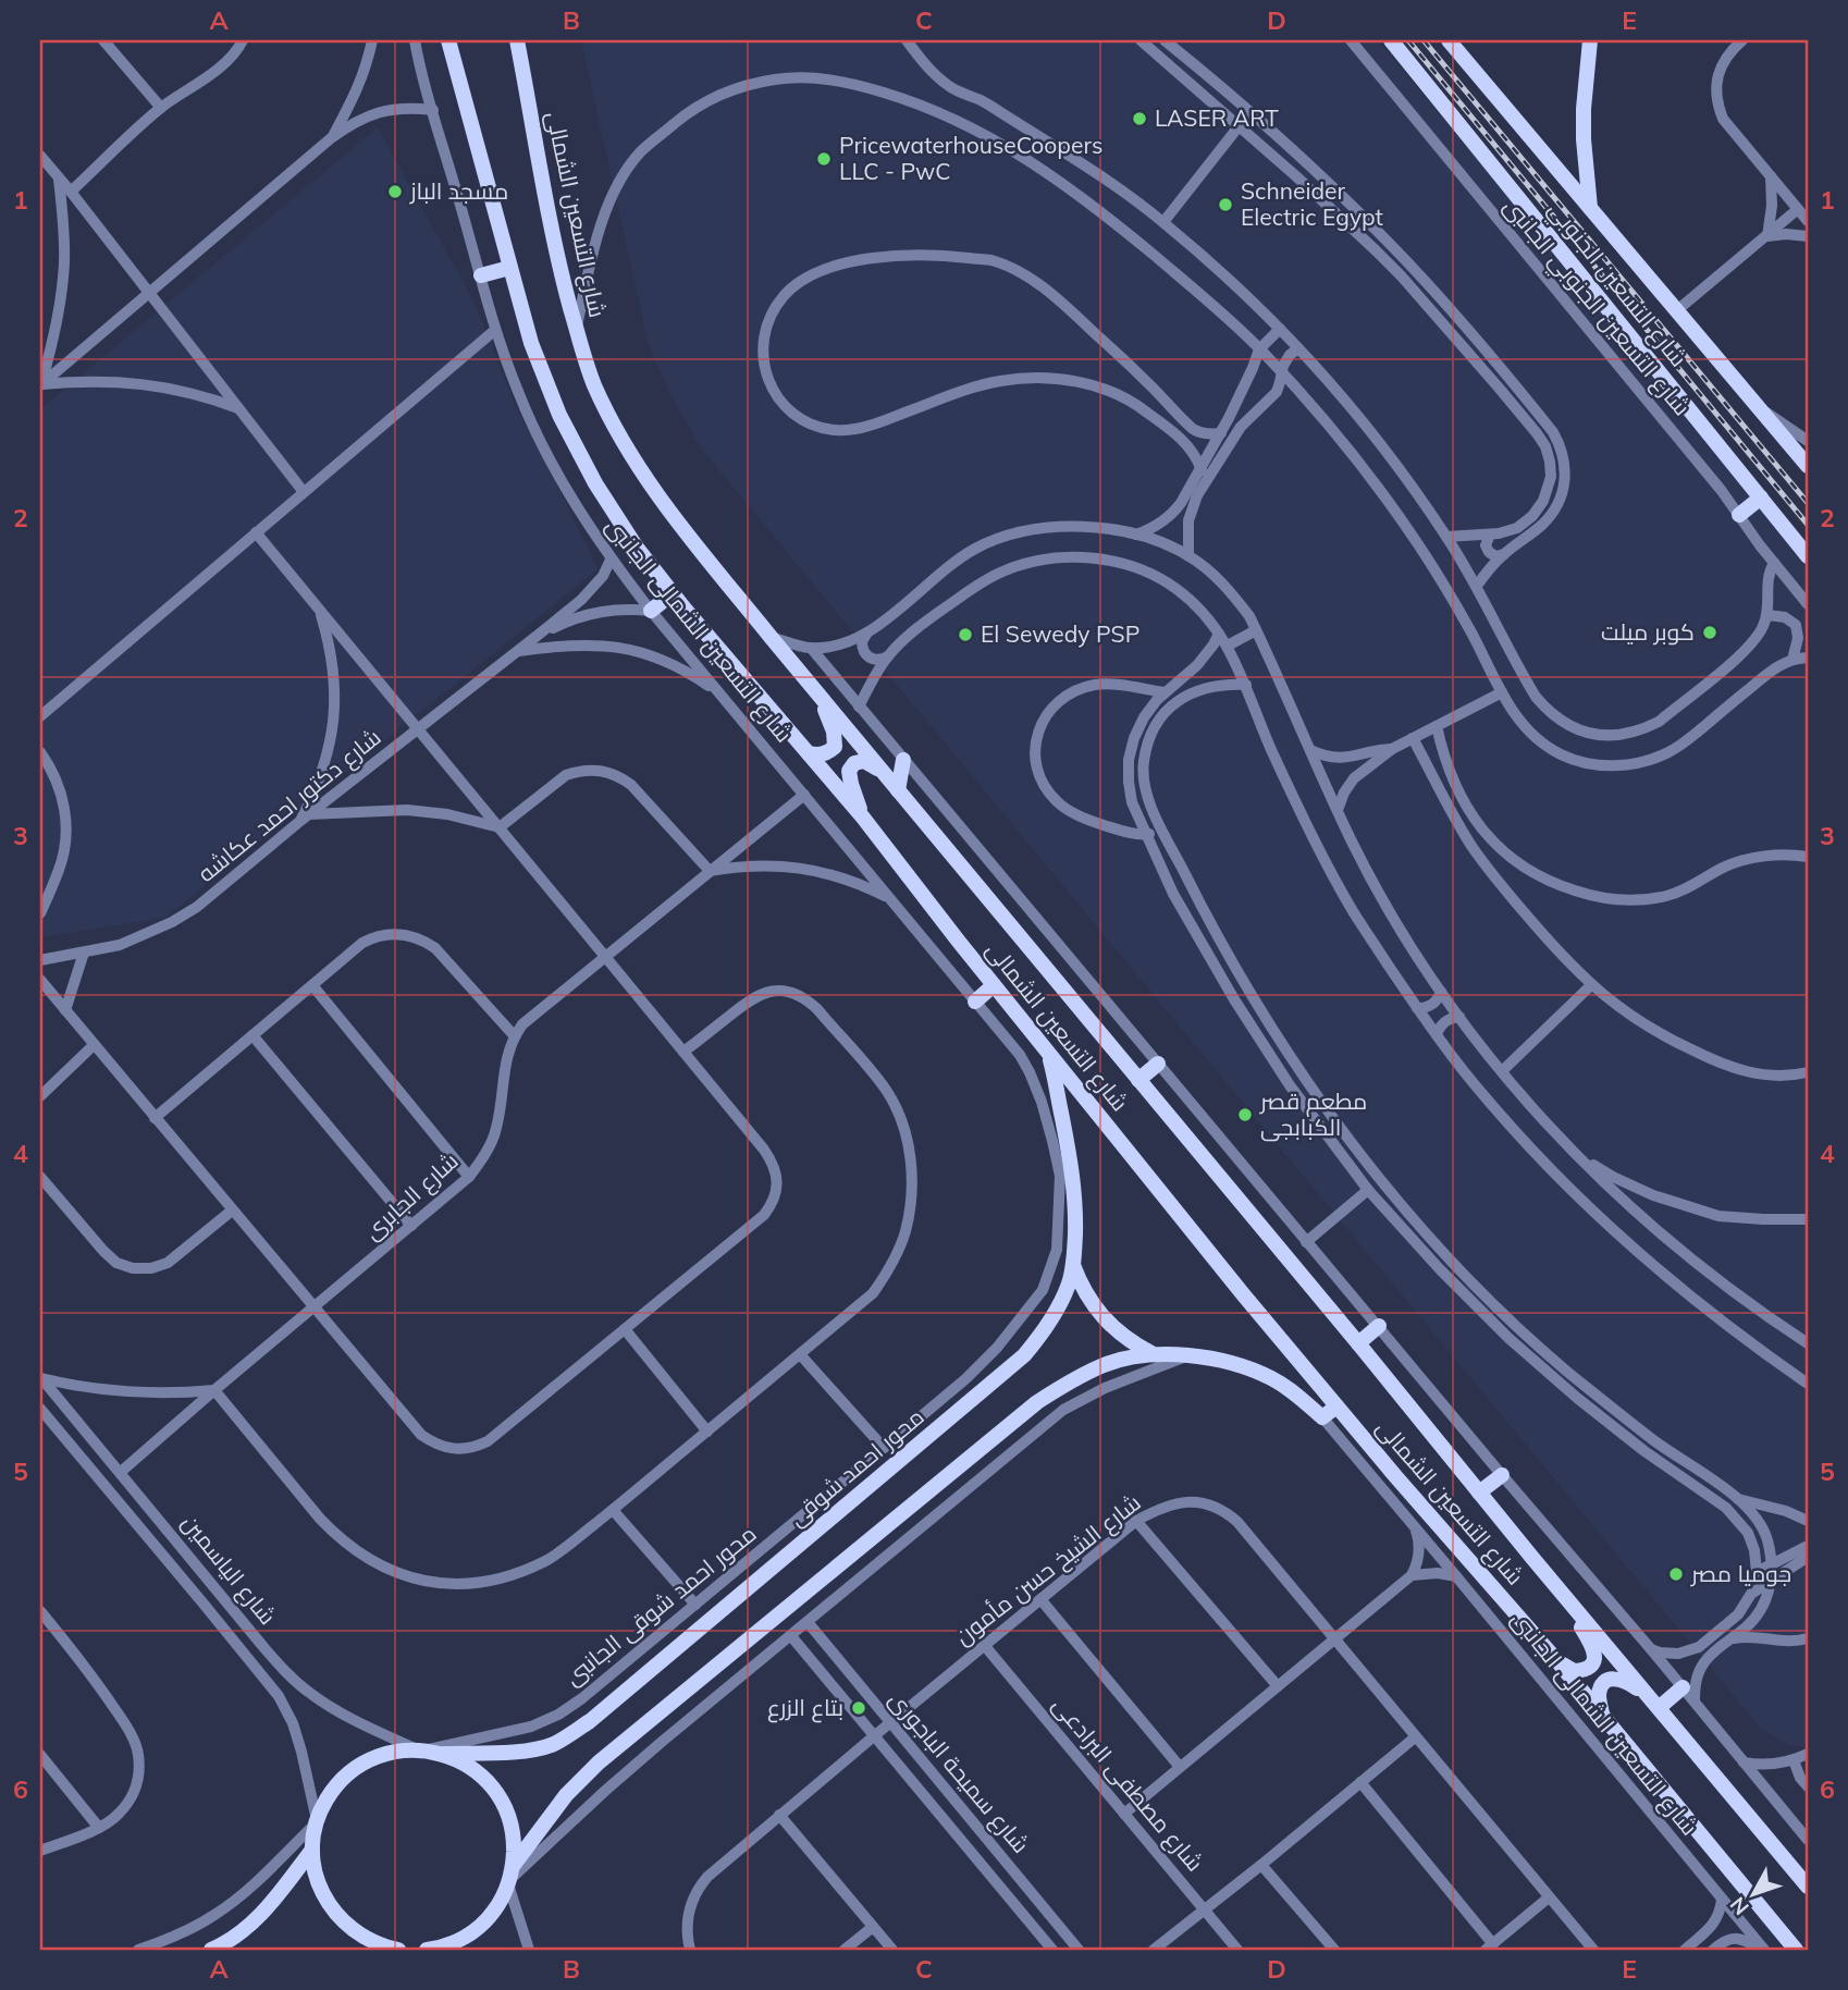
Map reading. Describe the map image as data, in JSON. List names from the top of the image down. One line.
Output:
{"streets":{"main road":["شارع التسعين الشمالى","شارع التسعين الجنوبي","محور احمد شوقى"],"street":["شارع التسعين الجنوبي الجانبى","شارع التسعين الشمالى الجانبى","شارع دكتور احمد عكاشه","شارع الجابرى","شارع الياسمين","شارع الشيخ حسن مأمون","محور احمد شوقى الجانبى","شارع سميحة الباجورى","شارع مصطفى البرادعى"]},"crossings":[["شارع التسعين الشمالى","محور احمد شوقى"],["شارع التسعين الشمالى الجانبى","شارع دكتور احمد عكاشه"],["شارع التسعين الشمالى الجانبى","محور احمد شوقى الجانبى"],["شارع الجابرى","شارع الياسمين"],["شارع الياسمين","محور احمد شوقى الجانبى"],["شارع الشيخ حسن مأمون","شارع سميحة الباجورى"],["شارع الشيخ حسن مأمون","شارع مصطفى البرادعى"]],"places":["LASER ART","PricewaterhouseCoopers LLC - PwC","مسجد الباز","Schneider Electric Egypt","كوبر ميلت","El Sewedy PSP","مطعم قصر الكبابجى","جوميا مصر","بتاع الزرع"],"north":"bottom left","grid":{"columns":["A","B","C","D","E"],"rows":["1","2","3","4","5","6"]}}
